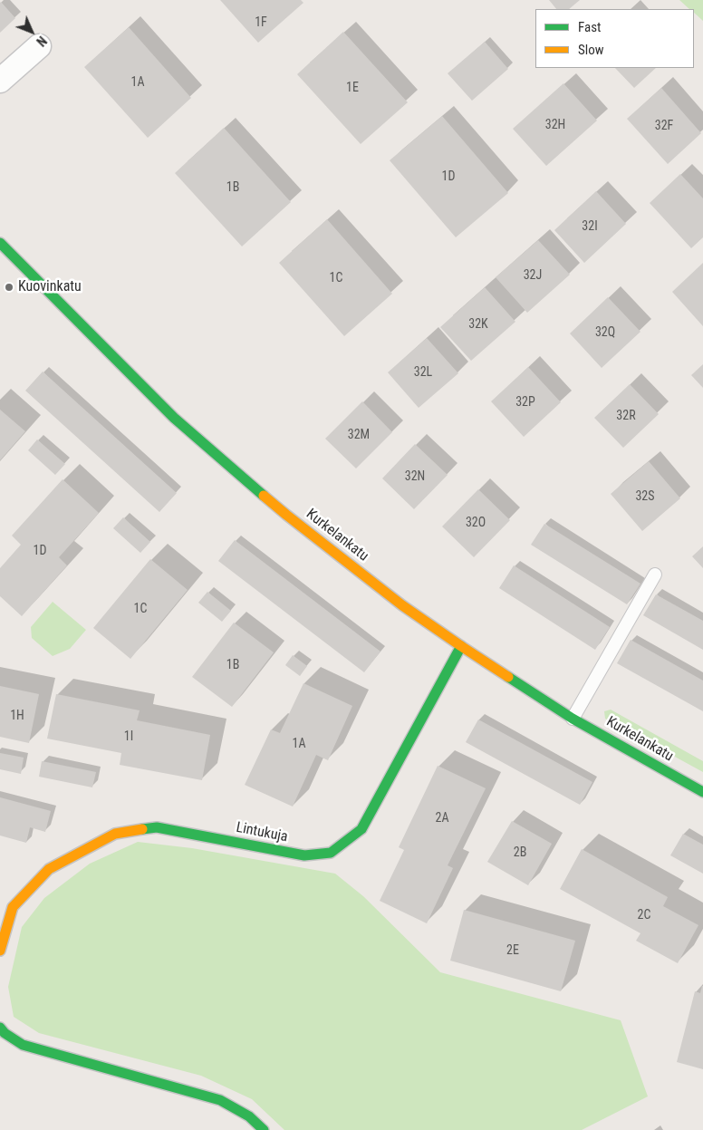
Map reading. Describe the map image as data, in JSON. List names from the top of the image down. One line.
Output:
{"streets":{"street":["Kurkelankatu","Lintukuja"]},"crossings":[["Kurkelankatu","Lintukuja"]],"places":["Kuovinkatu"],"house_numbers":["1F","1A","1E","32H","32F","1D","1B","32I","32J","1C","32K","32Q","32L","32P","32R","32M","32N","32S","32O","1D","1C","1B","1H","1I","1A","2A","2B","2C","2E"],"legend":["Fast","Slow"],"north":"bottom right"}
